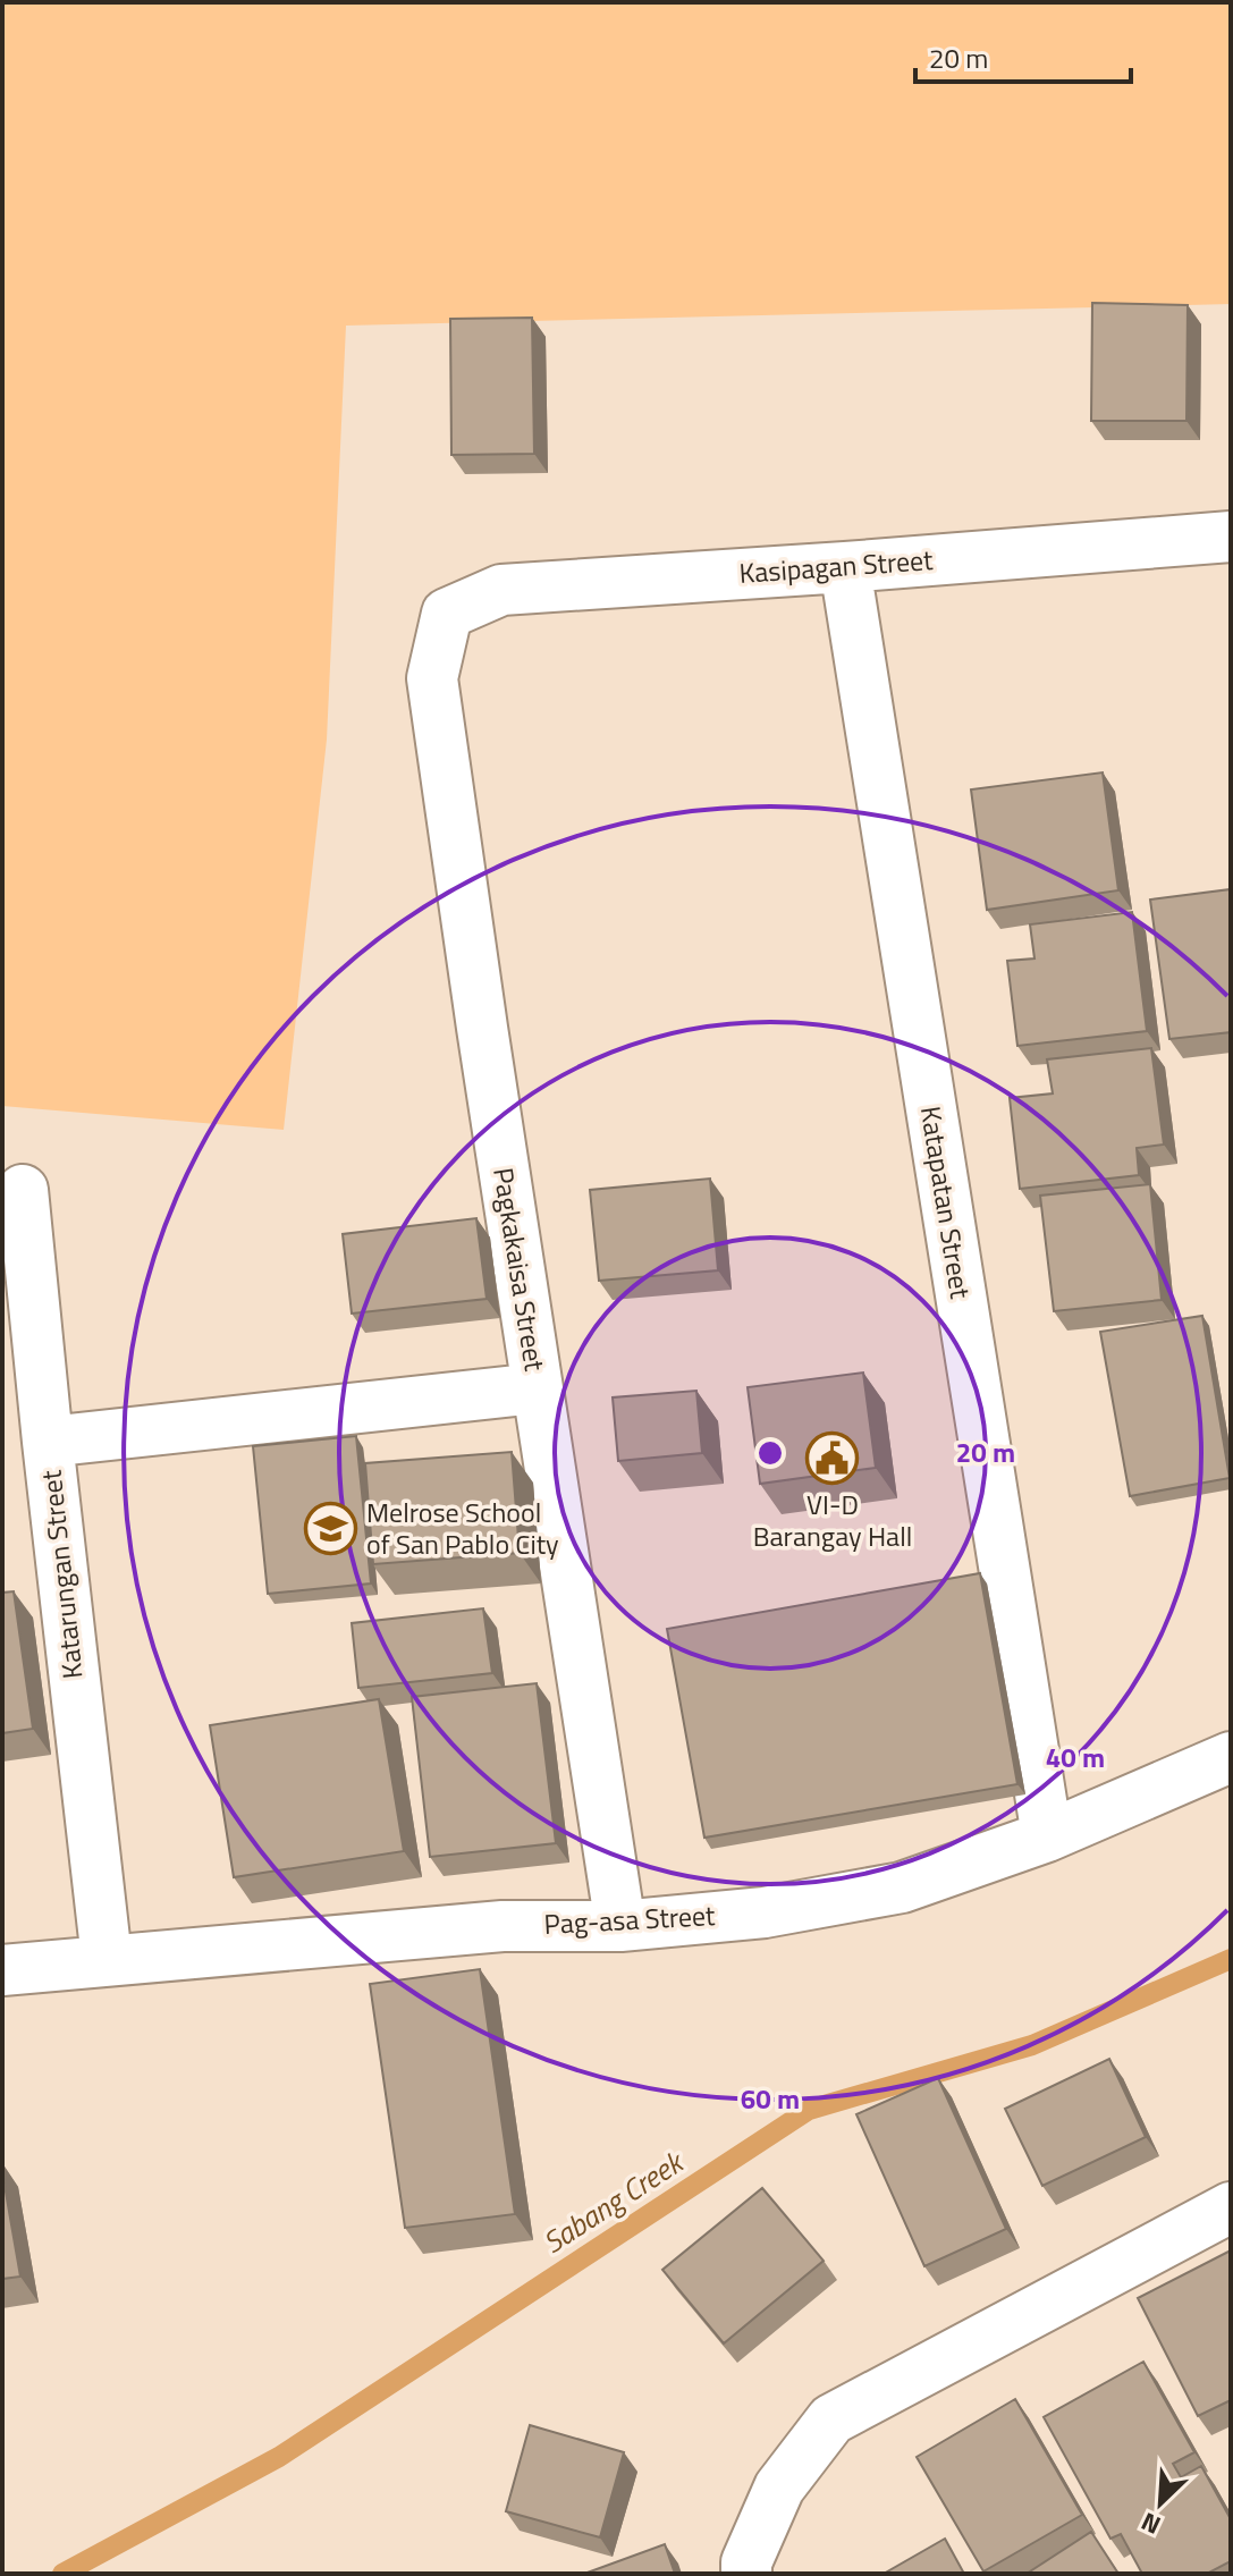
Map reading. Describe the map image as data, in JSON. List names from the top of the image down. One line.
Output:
{"streets":{"street":["Kasipagan Street","Katapatan Street","Pagkakaisa Street","Katarungan Street","Pag-asa Street"]},"crossings":[["Kasipagan Street","Katapatan Street"],["Kasipagan Street","Pagkakaisa Street"],["Katapatan Street","Pag-asa Street"],["Pagkakaisa Street","Pag-asa Street"],["Katarungan Street","Pag-asa Street"]],"water":["Sabang Creek"],"places":{"public building":["VI-D Barangay Hall"],"school or university":["Melrose School of San Pablo City"]},"scale_bar":"20 m","north":"bottom left","rings":["20 m","40 m","60 m"]}
